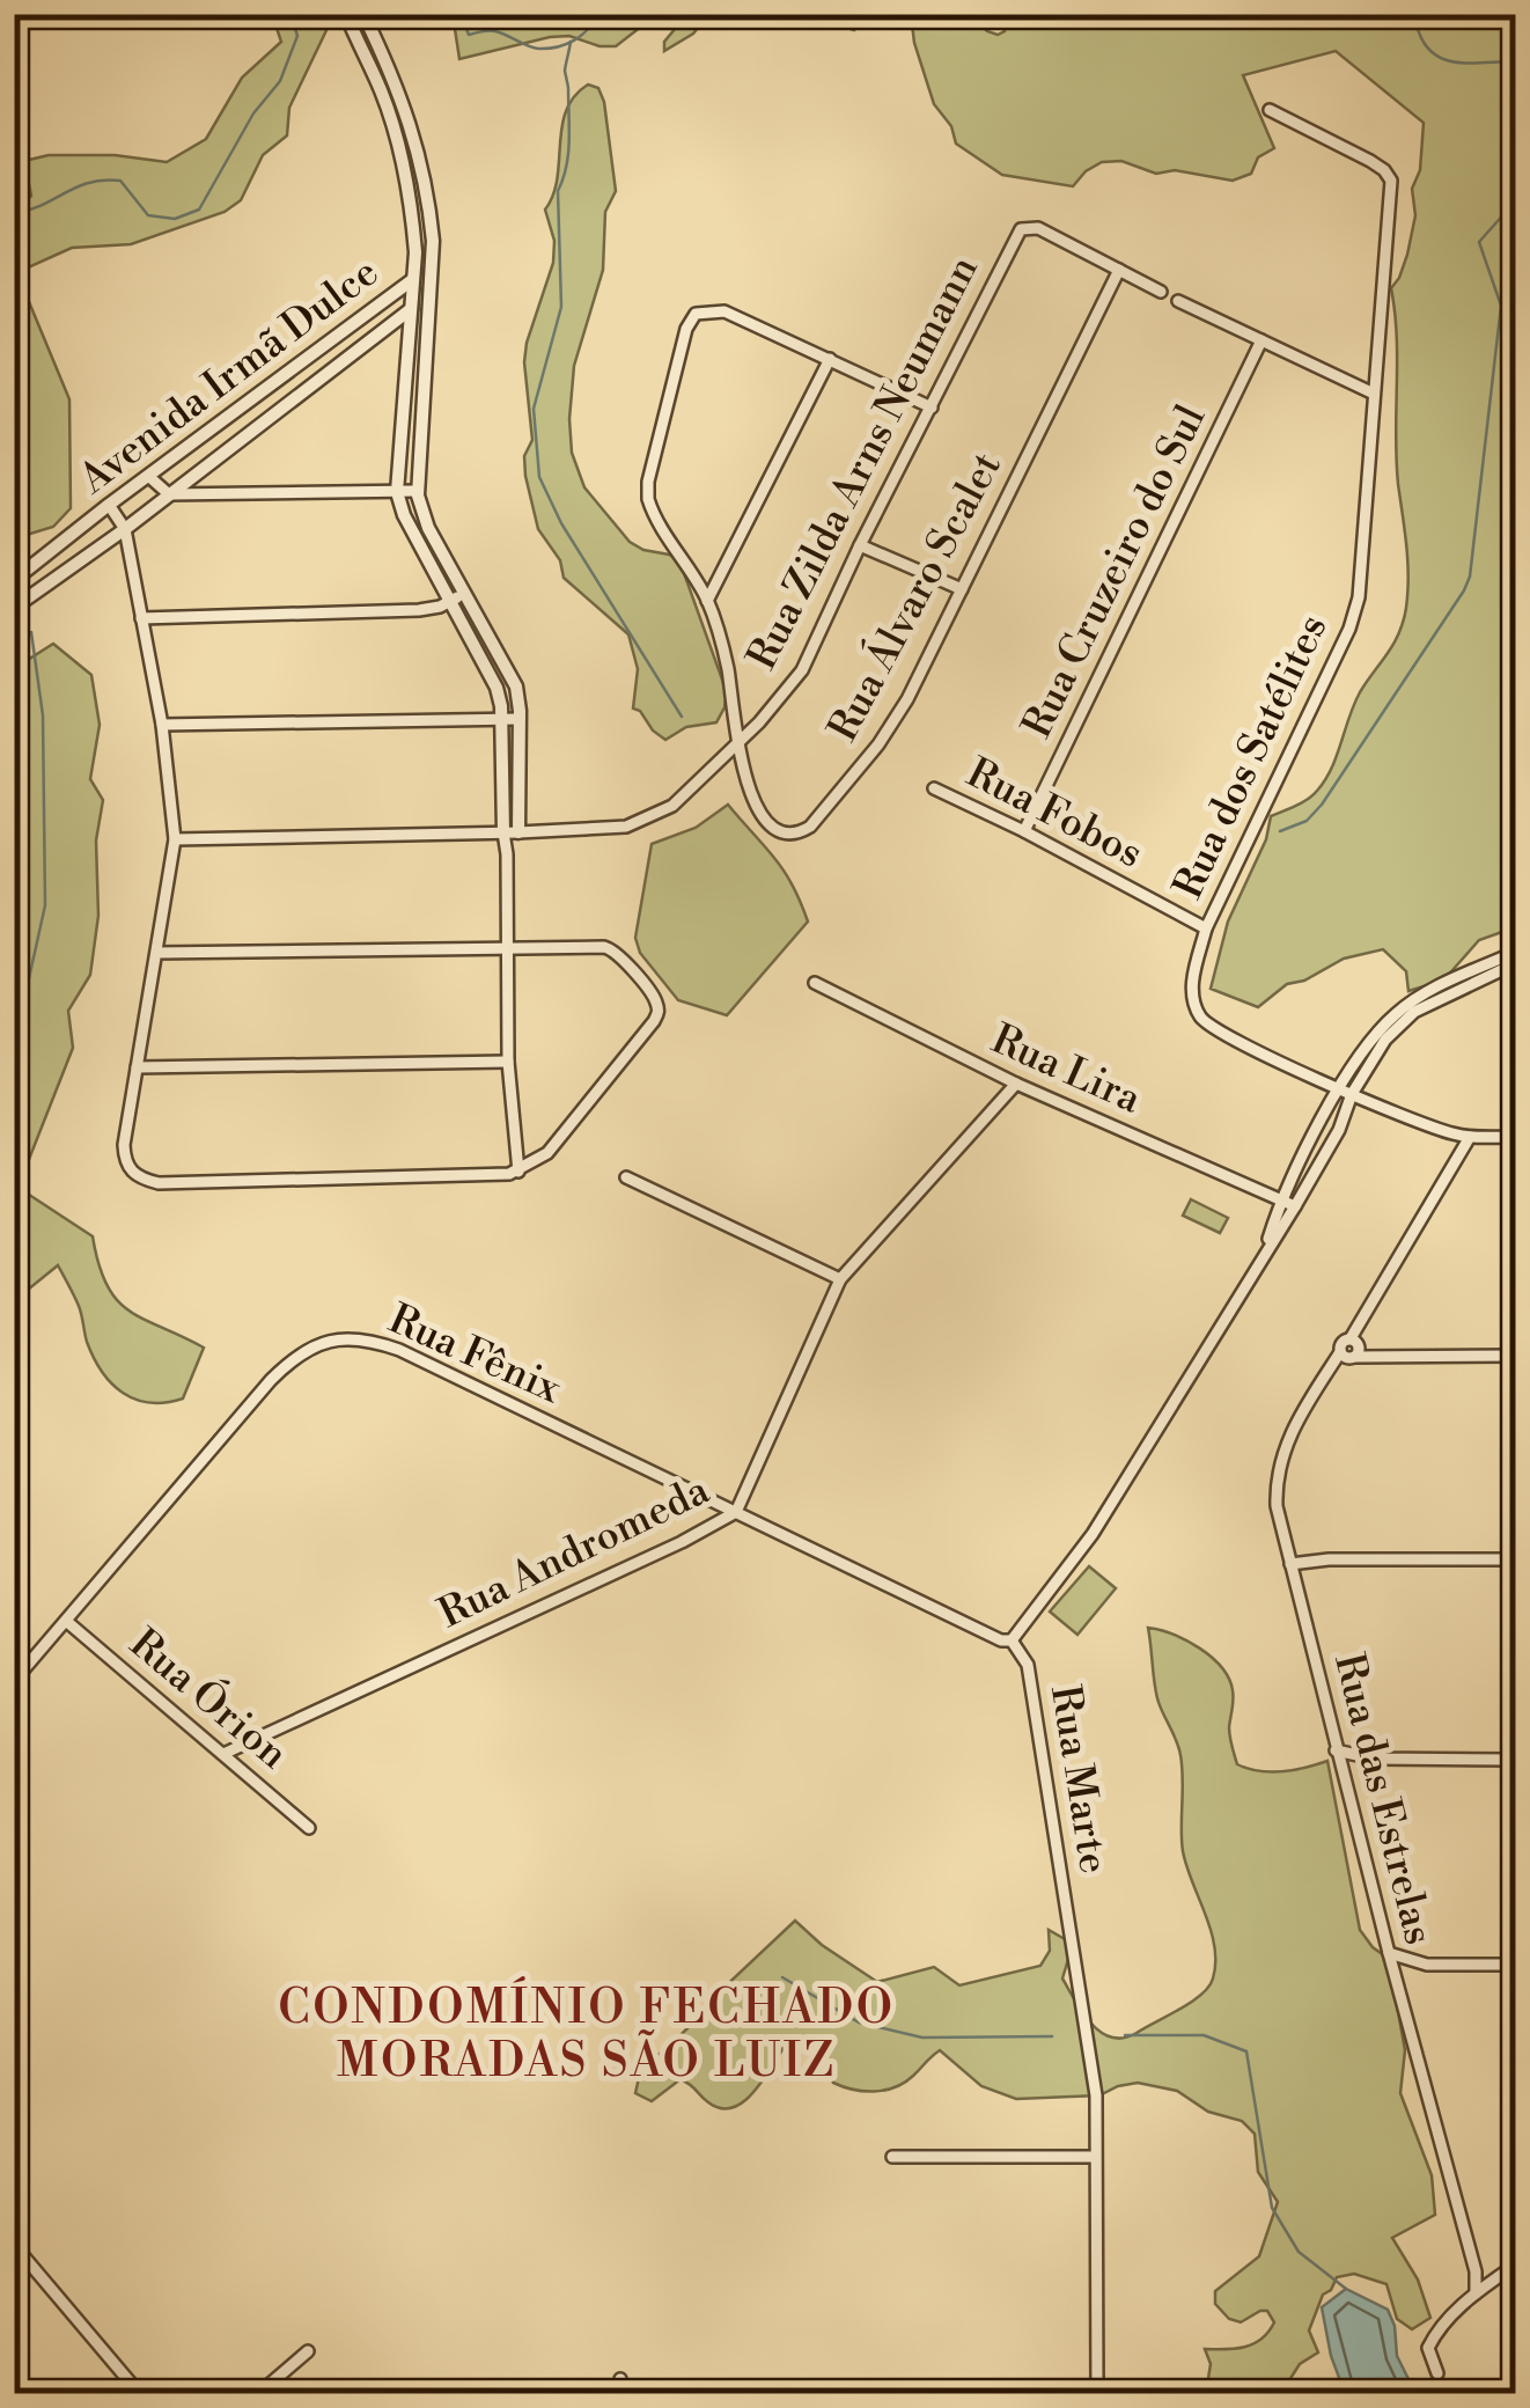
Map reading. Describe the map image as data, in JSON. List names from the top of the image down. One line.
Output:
{"streets":{"street":["Avenida Irmã Dulce","Rua Zilda Arns Neumann","Rua Cruzeiro do Sul","Rua Álvaro Scalet","Rua dos Satélites","Rua Fobos","Rua Lira","Rua Fênix","Rua Andromeda","Rua Órion","Rua Marte","Rua das Estrelas"]},"crossings":[["Rua Zilda Arns Neumann","Rua Álvaro Scalet"],["Rua Cruzeiro do Sul","Rua Fobos"],["Rua dos Satélites","Rua Fobos"],["Rua dos Satélites","Rua Marte"],["Rua Lira","Rua Andromeda"],["Rua Lira","Rua Marte"],["Rua Fênix","Rua Andromeda"],["Rua Fênix","Rua Órion"],["Rua Fênix","Rua Marte"],["Rua Andromeda","Rua Órion"]],"districts":["CONDOMÍNIO FECHADO MORADAS SÃO LUIZ"]}
